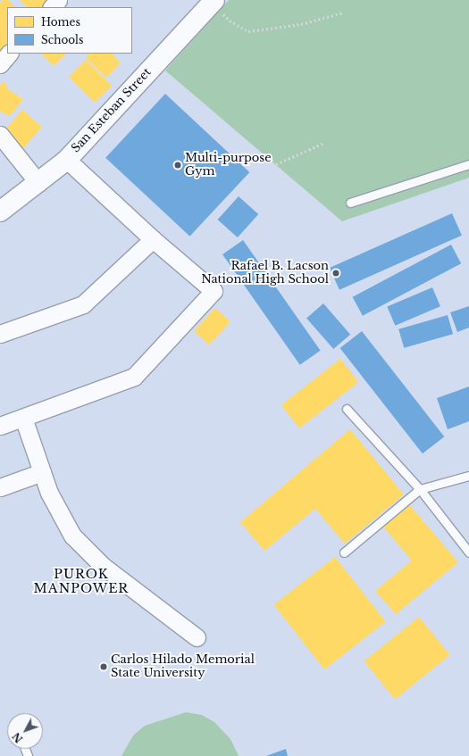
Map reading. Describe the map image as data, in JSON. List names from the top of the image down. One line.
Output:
{"streets":{"street":["San Esteban Street"]},"districts":["PUROK MANPOWER"],"places":["Multi-purpose Gym","Rafael B. Lacson National High School","Carlos Hilado Memorial State University"],"legend":["Homes","Schools"],"north":"bottom left"}
